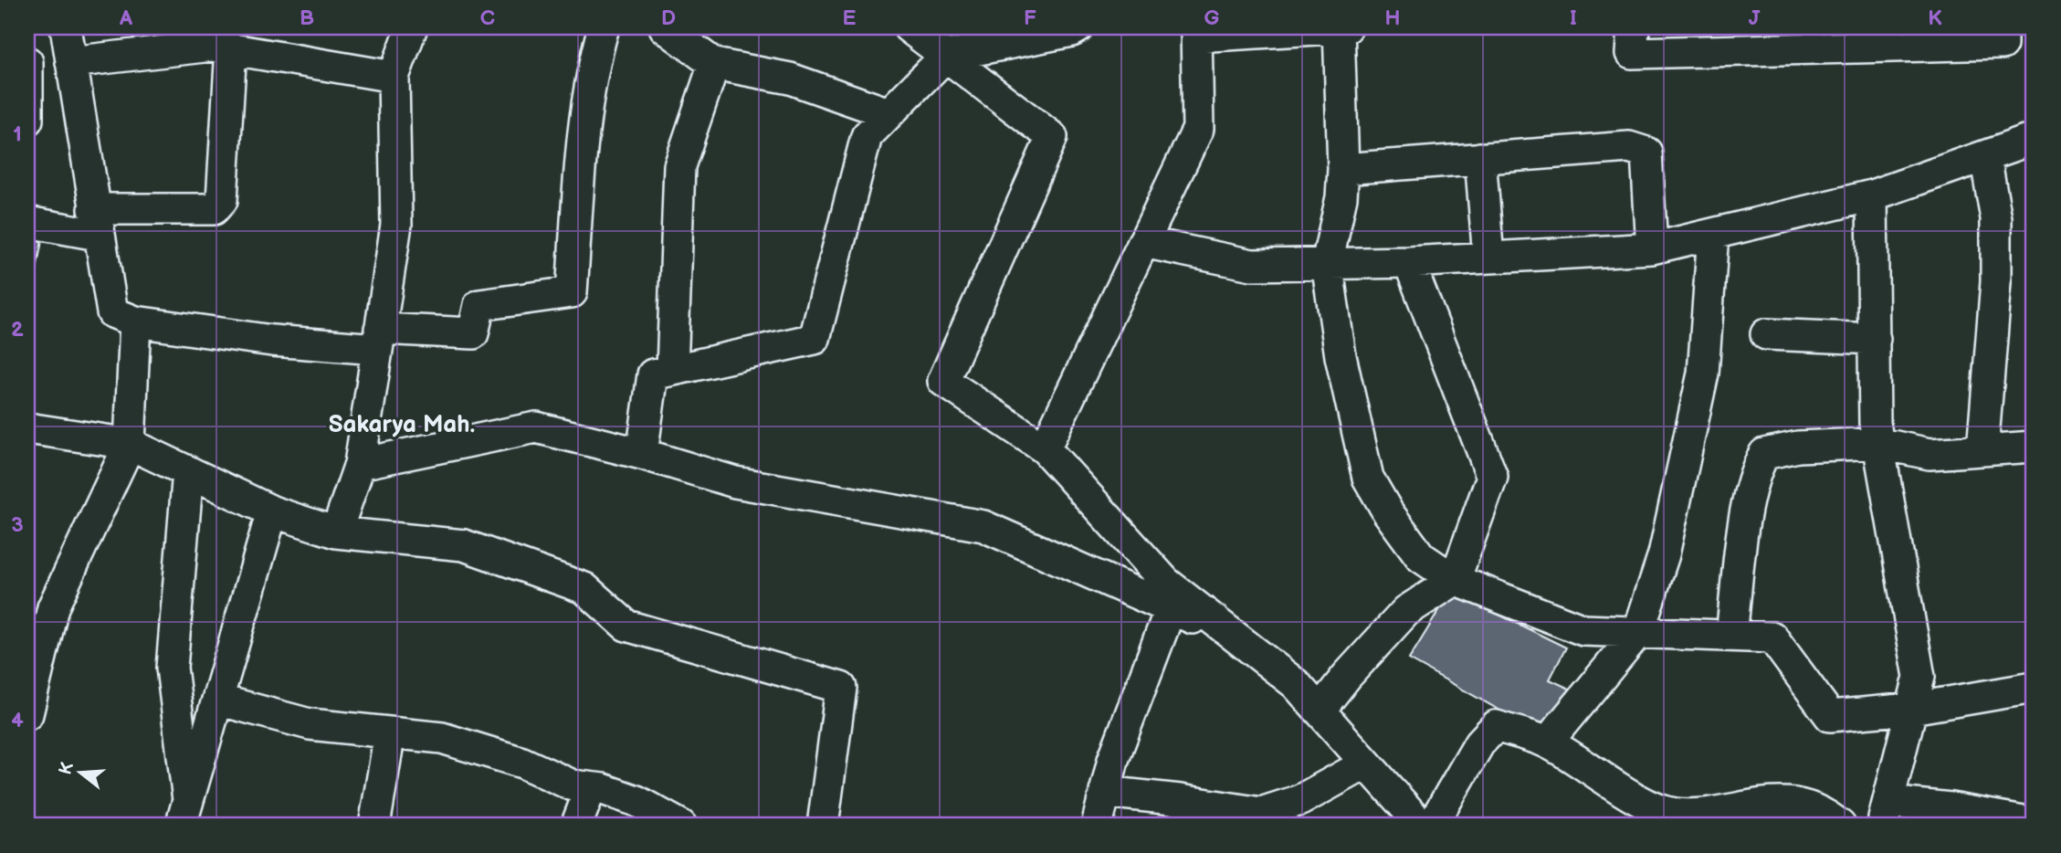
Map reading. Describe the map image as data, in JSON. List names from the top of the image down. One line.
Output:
{"districts":["Sakarya Mah."],"north":"left","grid":{"columns":["A","B","C","D","E","F","G","H","I","J","K"],"rows":["1","2","3","4"]}}
